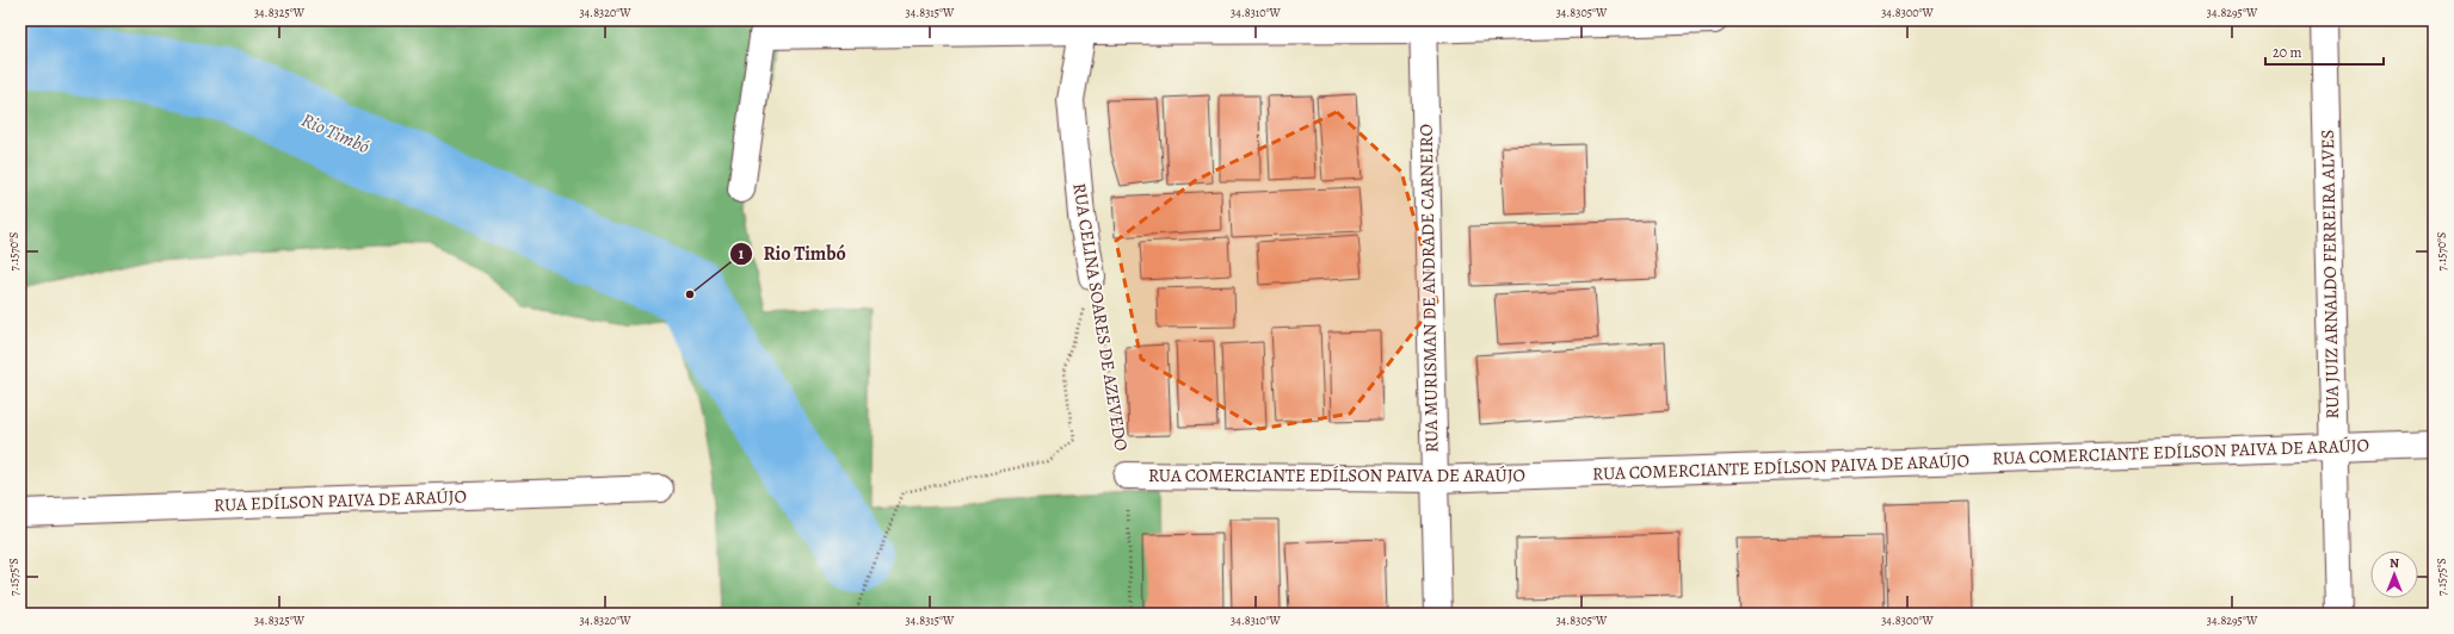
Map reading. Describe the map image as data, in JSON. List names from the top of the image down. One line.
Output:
{"streets":{"street":["RUA JUIZ ARNALDO FERREIRA ALVES","RUA MURISMAN DE ANDRADE CARNEIRO","RUA CELINA SOARES DE AZEVEDO","RUA COMERCIANTE EDÍLSON PAIVA DE ARAÚJO","RUA EDÍLSON PAIVA DE ARAÚJO"]},"crossings":[["RUA JUIZ ARNALDO FERREIRA ALVES","RUA COMERCIANTE EDÍLSON PAIVA DE ARAÚJO"],["RUA MURISMAN DE ANDRADE CARNEIRO","RUA COMERCIANTE EDÍLSON PAIVA DE ARAÚJO"],["RUA CELINA SOARES DE AZEVEDO","RUA COMERCIANTE EDÍLSON PAIVA DE ARAÚJO"]],"water":["Rio Timbó"],"places":["Rio Timbó"],"scale_bar":"20 m","north":"top","coordinates":["34.8325°W","34.8320°W","34.8315°W","34.8310°W","34.8305°W","34.8300°W","34.8295°W","7.1570°S","7.1575°S"]}
